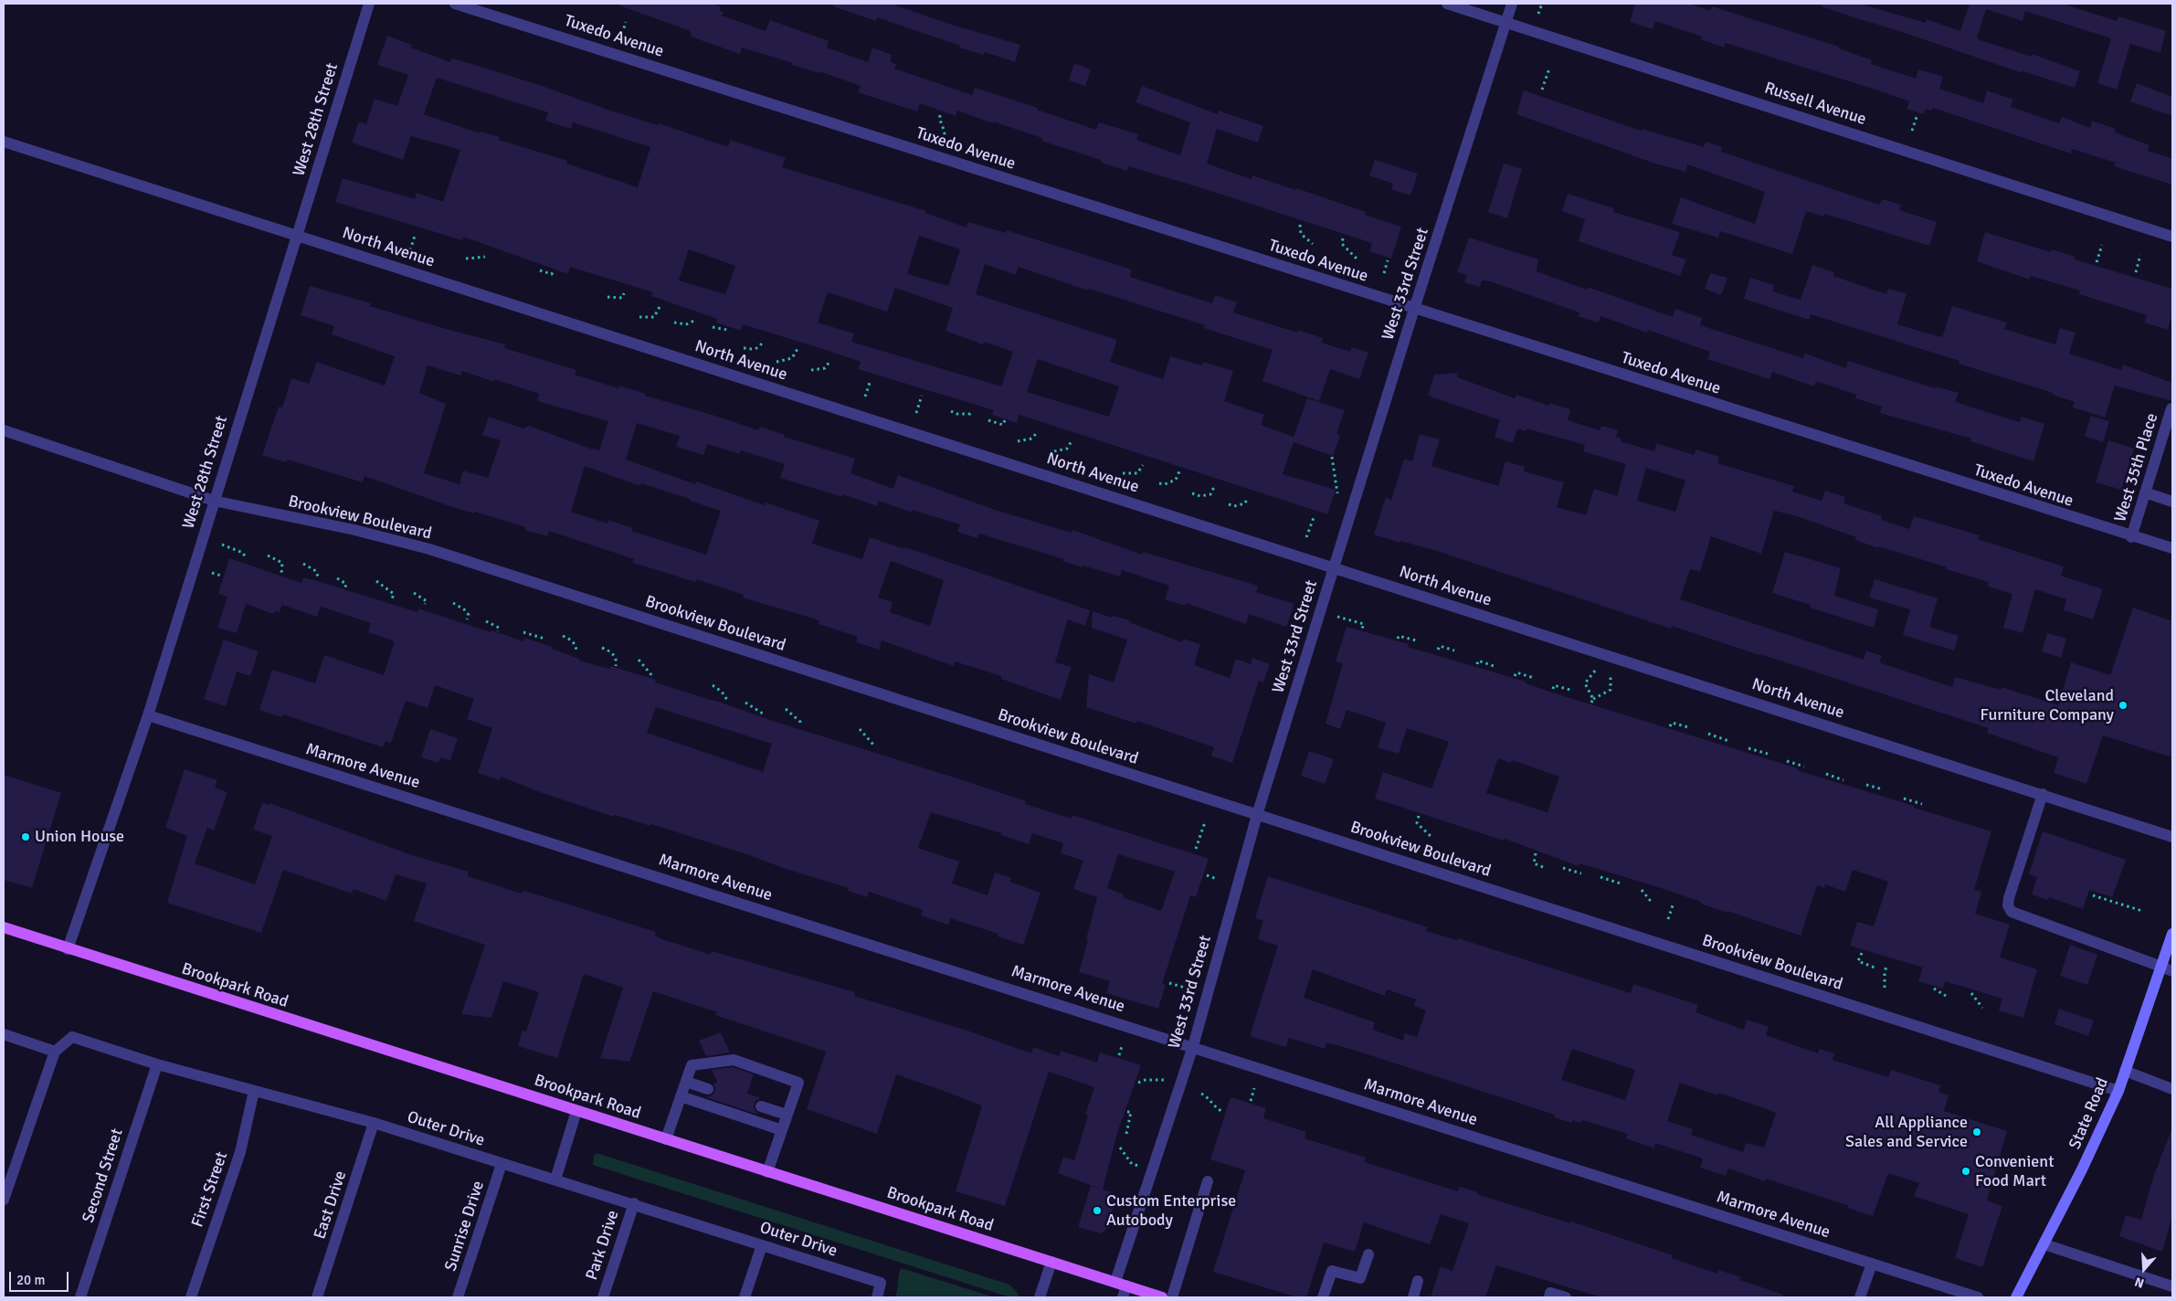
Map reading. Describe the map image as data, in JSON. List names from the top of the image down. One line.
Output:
{"streets":{"main road":["Brookpark Road","State Road"],"street":["Tuxedo Avenue","Russell Avenue","West 28th Street","North Avenue","West 33rd Street","West 35th Place","Brookview Boulevard","Marmore Avenue","Outer Drive","Second Street","First Street","East Drive","Sunrise Drive","Park Drive"]},"crossings":[["Tuxedo Avenue","West 33rd Street"],["Tuxedo Avenue","West 35th Place"],["Russell Avenue","West 33rd Street"],["West 28th Street","North Avenue"],["West 28th Street","Brookview Boulevard"],["West 28th Street","Marmore Avenue"],["West 28th Street","Brookpark Road"],["North Avenue","West 33rd Street"],["West 33rd Street","Brookview Boulevard"],["West 33rd Street","Marmore Avenue"],["West 33rd Street","Brookpark Road"],["Brookview Boulevard","State Road"],["Outer Drive","Second Street"],["Outer Drive","First Street"],["Outer Drive","East Drive"],["Outer Drive","Sunrise Drive"],["Outer Drive","Park Drive"]],"places":["Cleveland Furniture Company","Union House","All Appliance Sales and Service","Convenient Food Mart","Custom Enterprise Autobody"],"scale_bar":"20 m","north":"bottom"}
